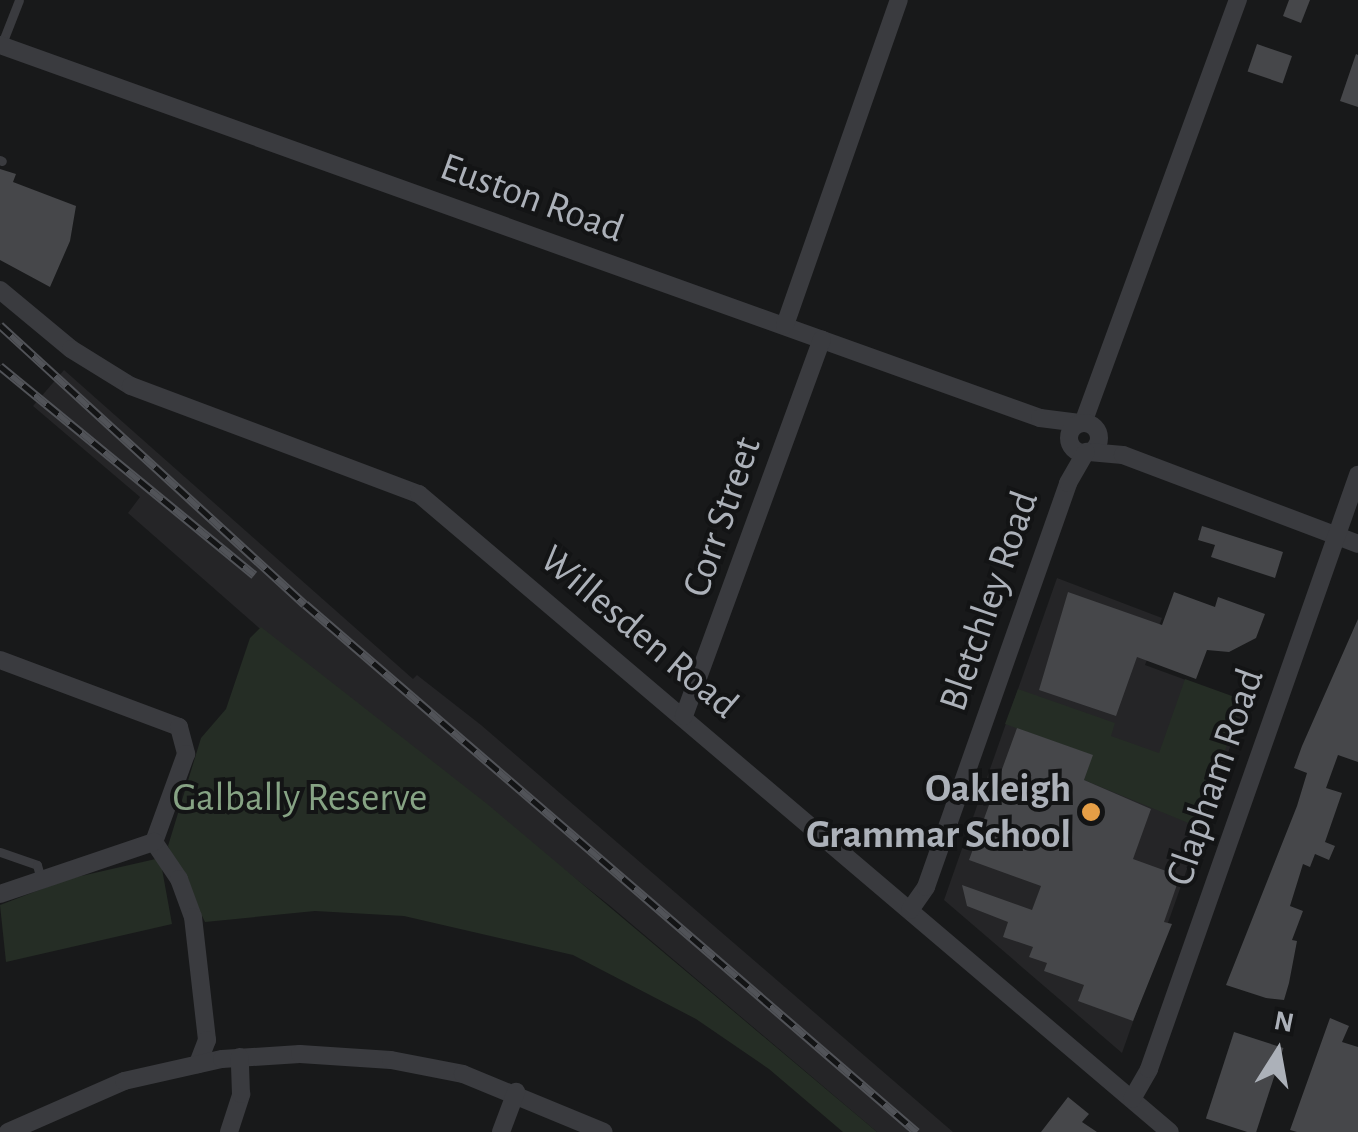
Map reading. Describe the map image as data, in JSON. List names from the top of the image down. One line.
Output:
{"streets":{"street":["Euston Road","Corr Street","Bletchley Road","Willesden Road","Clapham Road"]},"crossings":[["Euston Road","Corr Street"],["Euston Road","Bletchley Road"],["Corr Street","Willesden Road"],["Bletchley Road","Willesden Road"],["Willesden Road","Clapham Road"]],"parks":["Galbally Reserve"],"places":["Oakleigh Grammar School"],"north":"top"}
